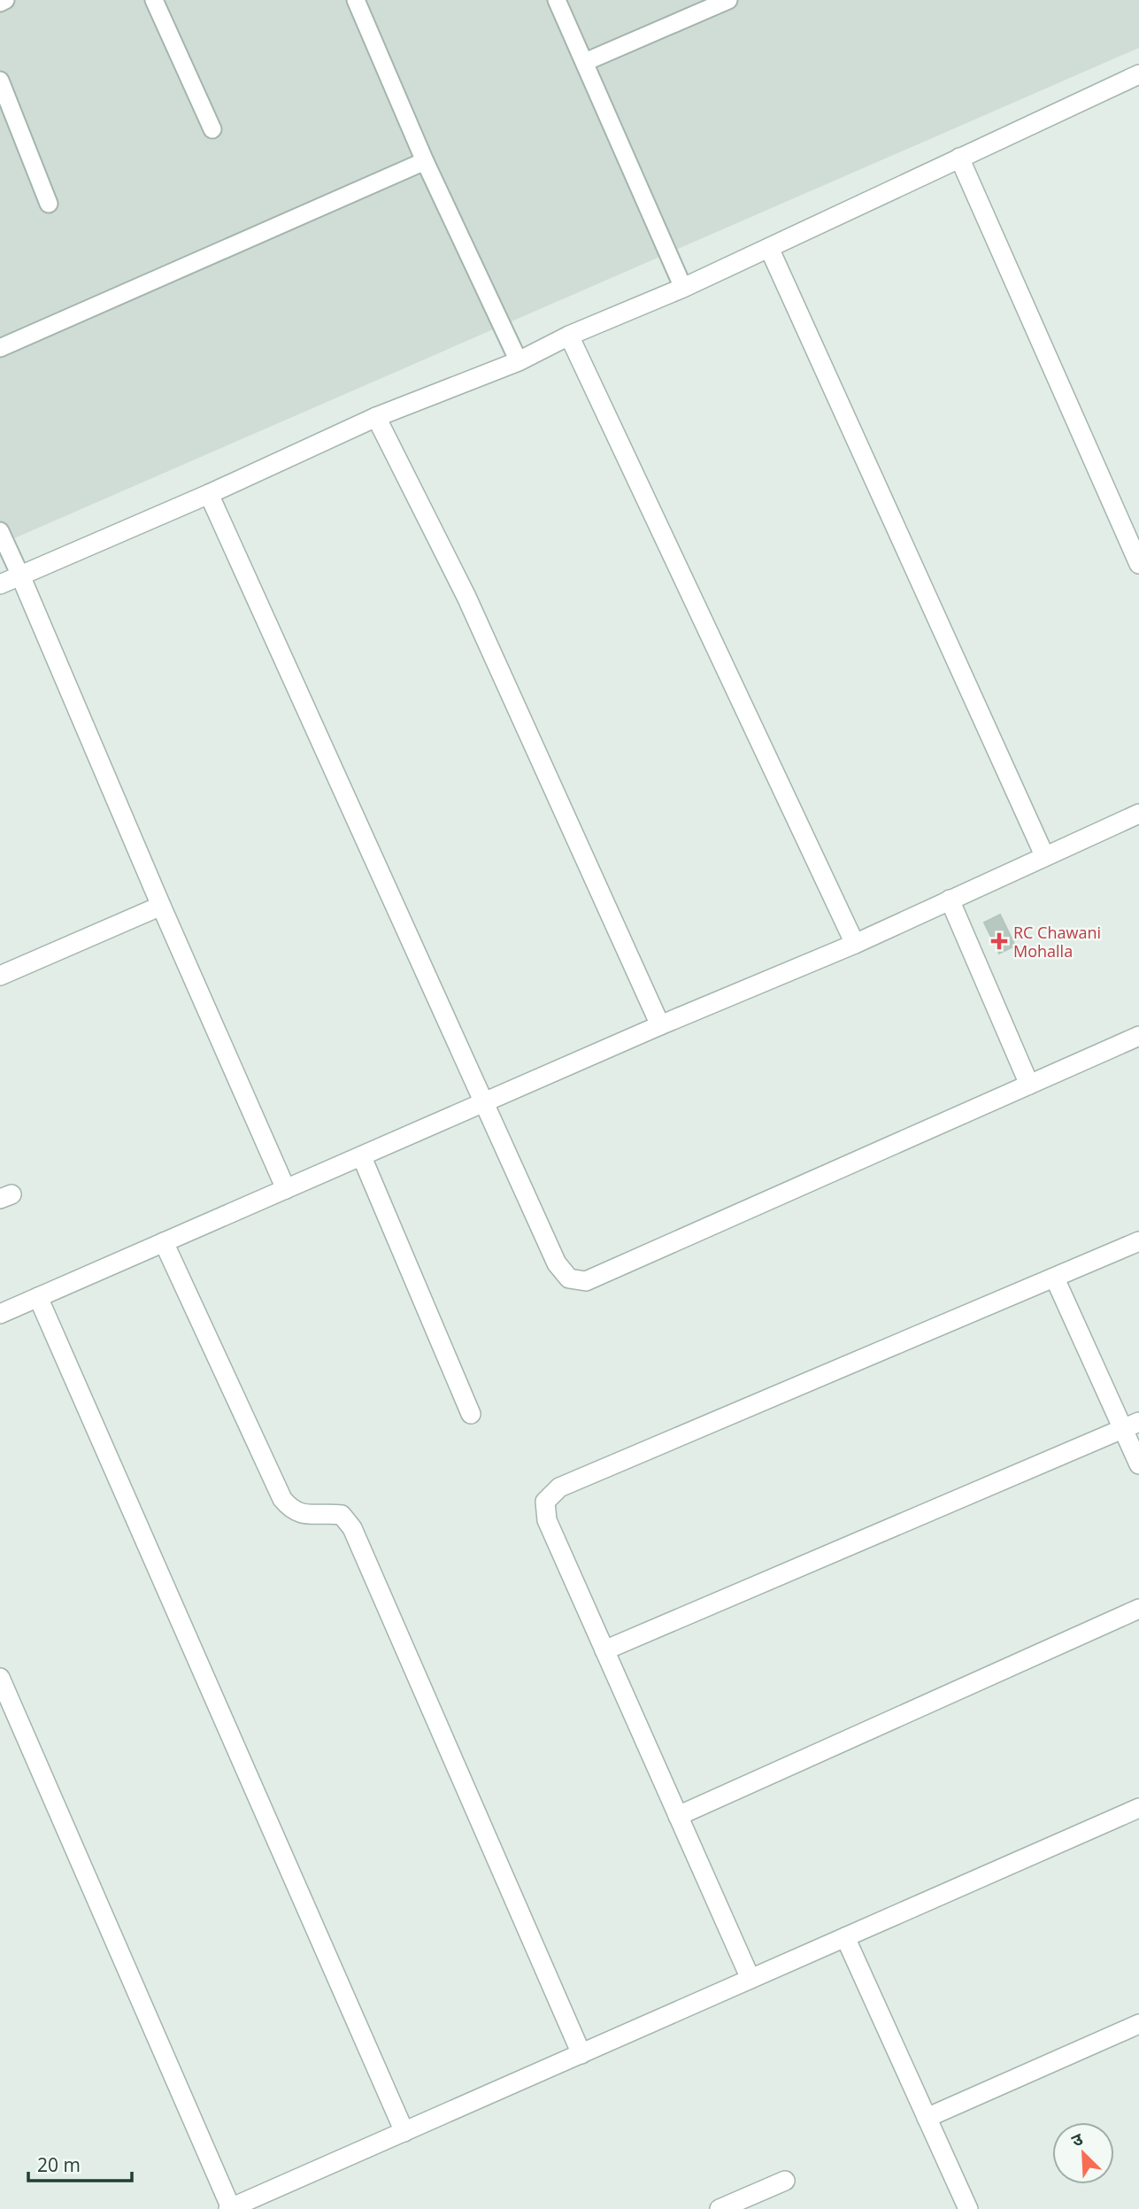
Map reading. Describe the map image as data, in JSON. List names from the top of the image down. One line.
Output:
{"places":{"health":["RC Chawani Mohalla"]},"scale_bar":"20 m","north":"top left"}
